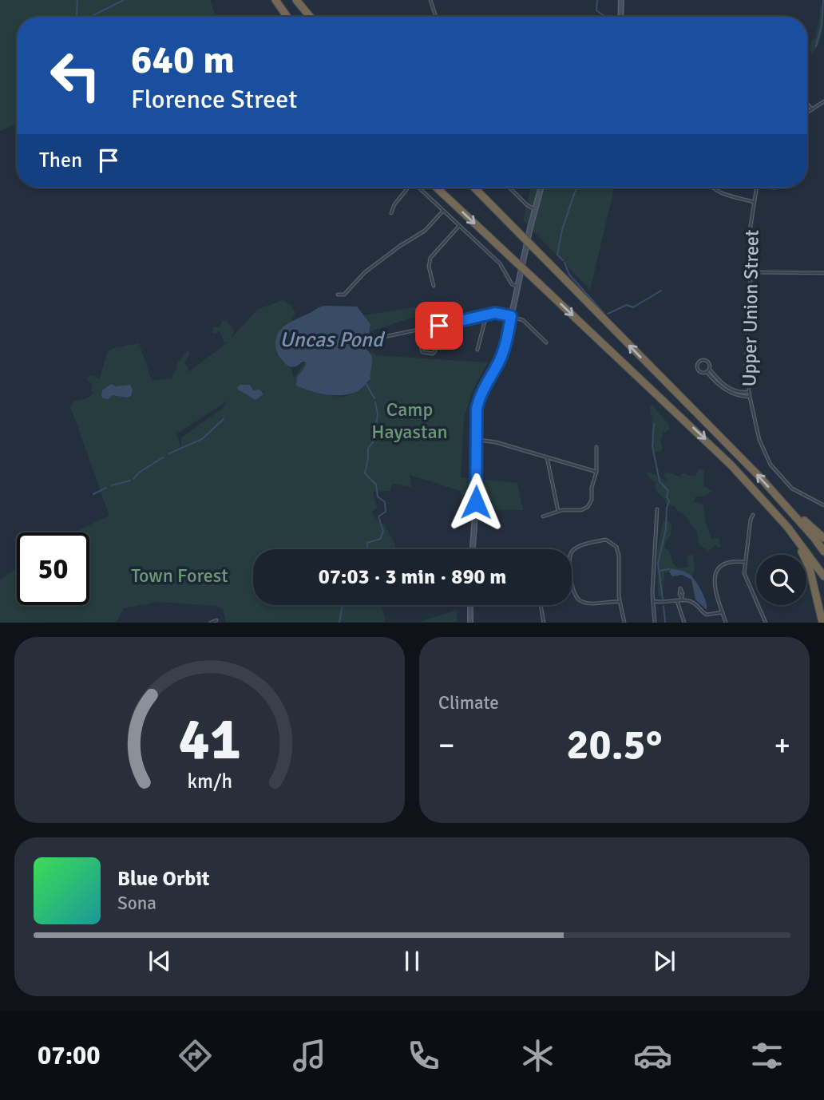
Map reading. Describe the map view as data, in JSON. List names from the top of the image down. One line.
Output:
{"streets":{"street":["Upper Union Street"]},"water":["Uncas Pond"],"parks":["Camp Hayastan","Town Forest"],"page":{"turn":["640 m","Florence Street"],"then":"Then","limit":"50","trip":"07:03 · 3 min · 890 m","tile":"Climate","heat":["−","20.5°","+"],"song":["Blue Orbit","Sona"],"tabs":"07:00","gauge":["41","km/h"]}}
